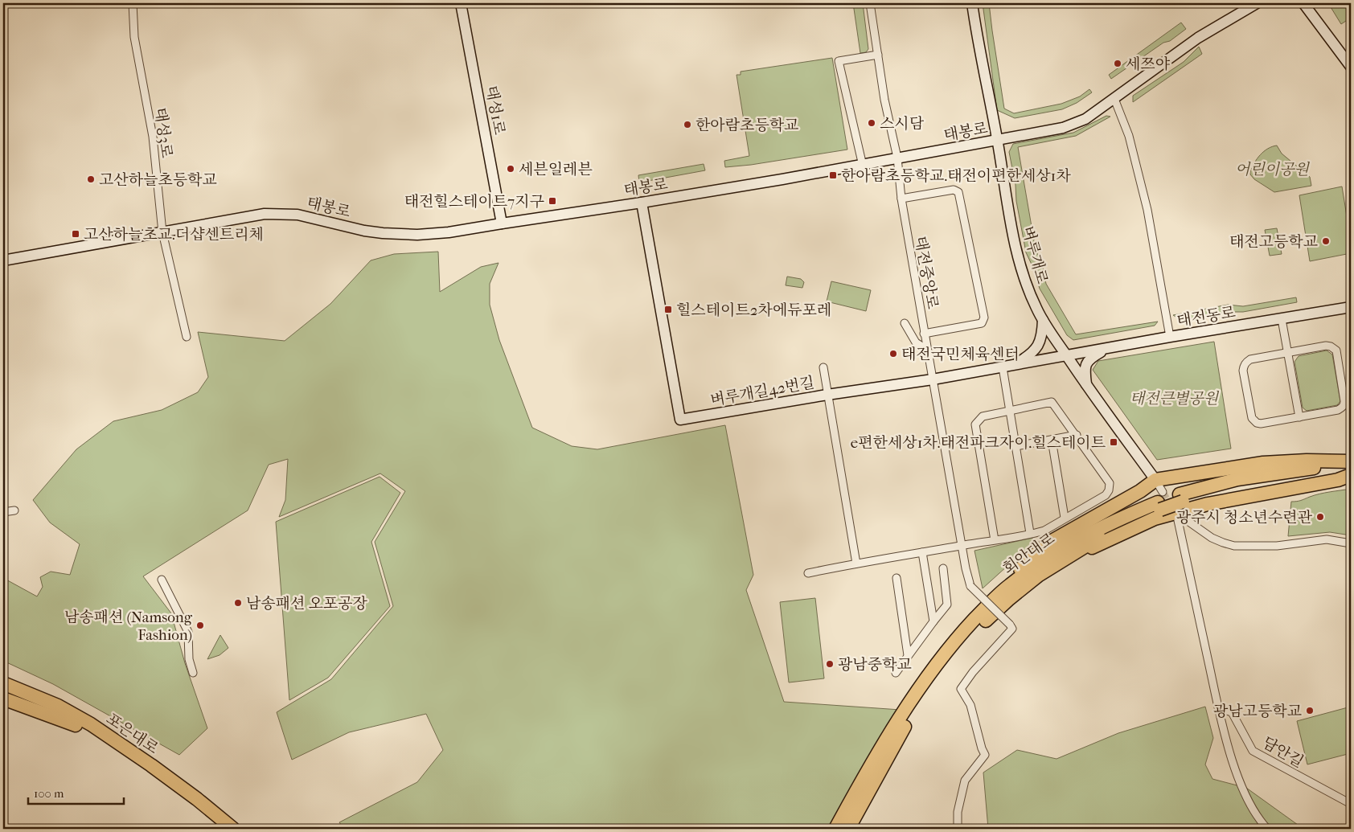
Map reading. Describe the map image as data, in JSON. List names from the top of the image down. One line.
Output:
{"streets":{"highway":["회안대로","포은대로"],"street":["태성1로","태봉로","태성3로","벼루개로","태전중앙로","태전동로","벼루개길42번길","담안길"]},"crossings":[["태성1로","태봉로"],["태봉로","태성3로"],["태봉로","벼루개로"],["태봉로","태전중앙로"],["태봉로","벼루개길42번길"],["벼루개로","태전동로"],["벼루개로","벼루개길42번길"],["태전중앙로","벼루개길42번길"],["태전동로","벼루개길42번길"]],"parks":["어린이공원","태전큰별공원"],"places":{"other":["세쯔야","스시담","한아람초등학교","세븐일레븐","고산하늘초등학교","태전고등학교","태전국민체육센터","광주시 청소년수련관","남송패션 오포공장","남송패션 (Namsong Fashion)","광남중학교","광남고등학교"],"transit":["한아람초등학교.태전이편한세상1차","태전힐스테이트7지구","고산하늘초교.더샵센트리체","힐스테이트2차에듀포레","e편한세상1차.태전파크자이.힐스테이트"]},"scale_bar":"100 m"}
